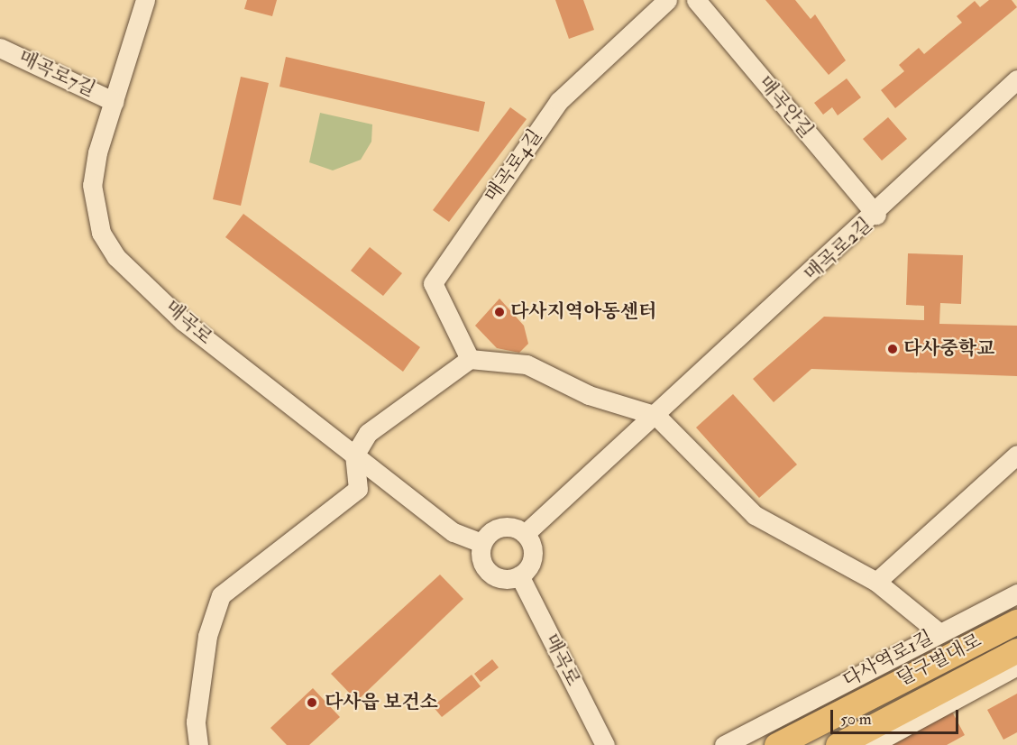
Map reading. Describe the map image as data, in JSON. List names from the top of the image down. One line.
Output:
{"streets":{"main road":["달구벌대로"],"street":["매곡로7길","매곡안길","매곡로4길","매곡로2길","매곡로","다사역로1길"]},"crossings":[["매곡로7길","매곡로"],["매곡안길","매곡로2길"],["매곡로2길","매곡로"]],"places":["다사지역아동센터","다사중학교","다사읍 보건소"],"scale_bar":"50 m"}
